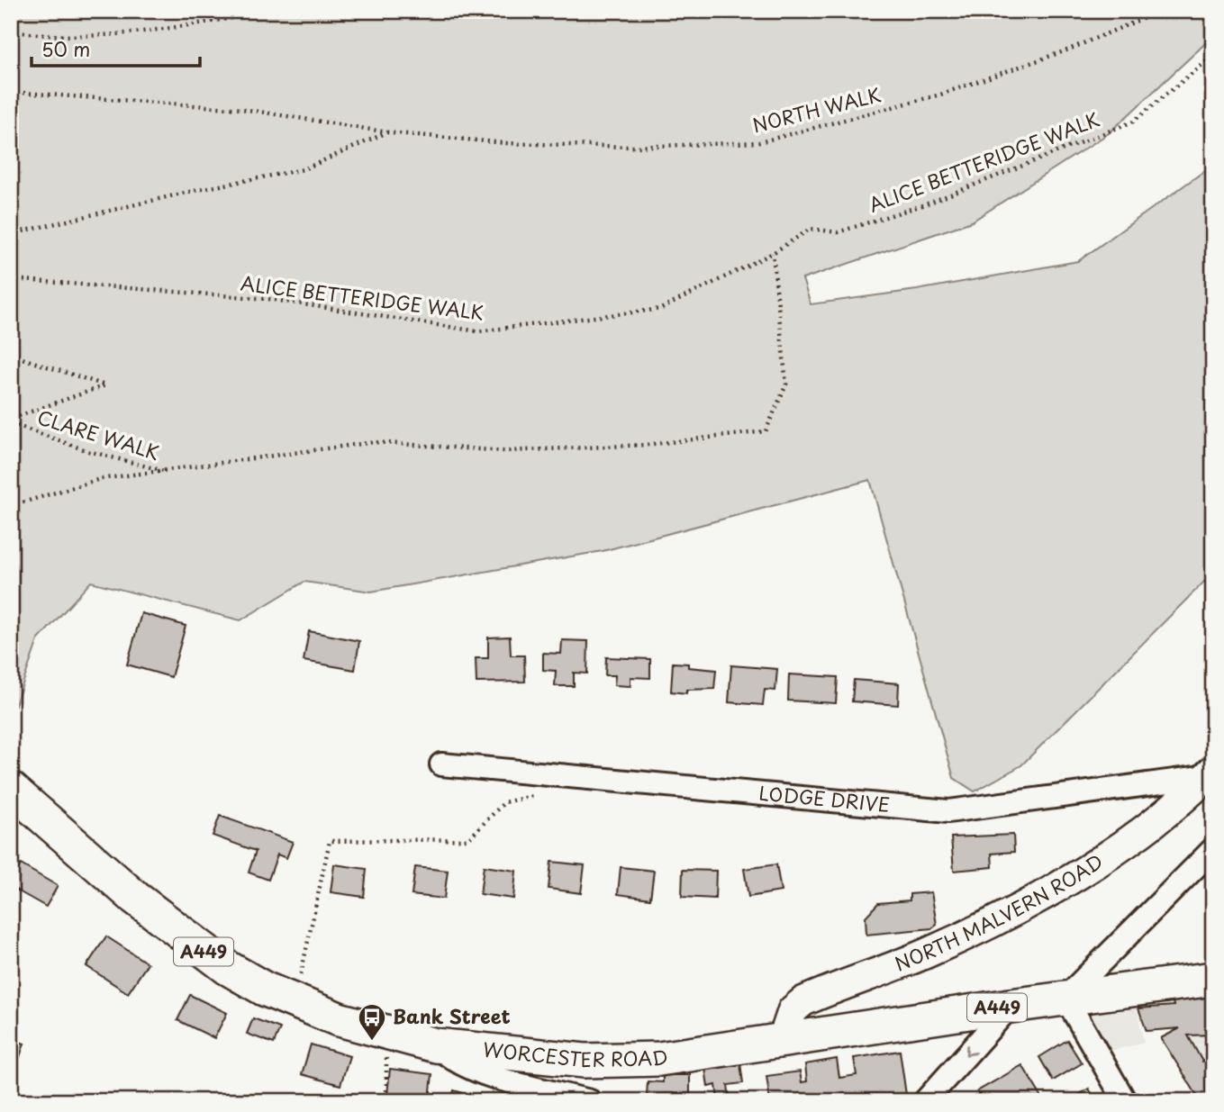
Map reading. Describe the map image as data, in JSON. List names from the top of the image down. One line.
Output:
{"streets":{"highway":["A449","WORCESTER ROAD"],"main road":["NORTH MALVERN ROAD"],"street":["LODGE DRIVE"],"path":["NORTH WALK","ALICE BETTERIDGE WALK","CLARE WALK"]},"crossings":[["LODGE DRIVE","NORTH MALVERN ROAD"],["NORTH MALVERN ROAD","WORCESTER ROAD"]],"places":{"bus stop":["Bank Street"]},"scale_bar":"50 m"}
